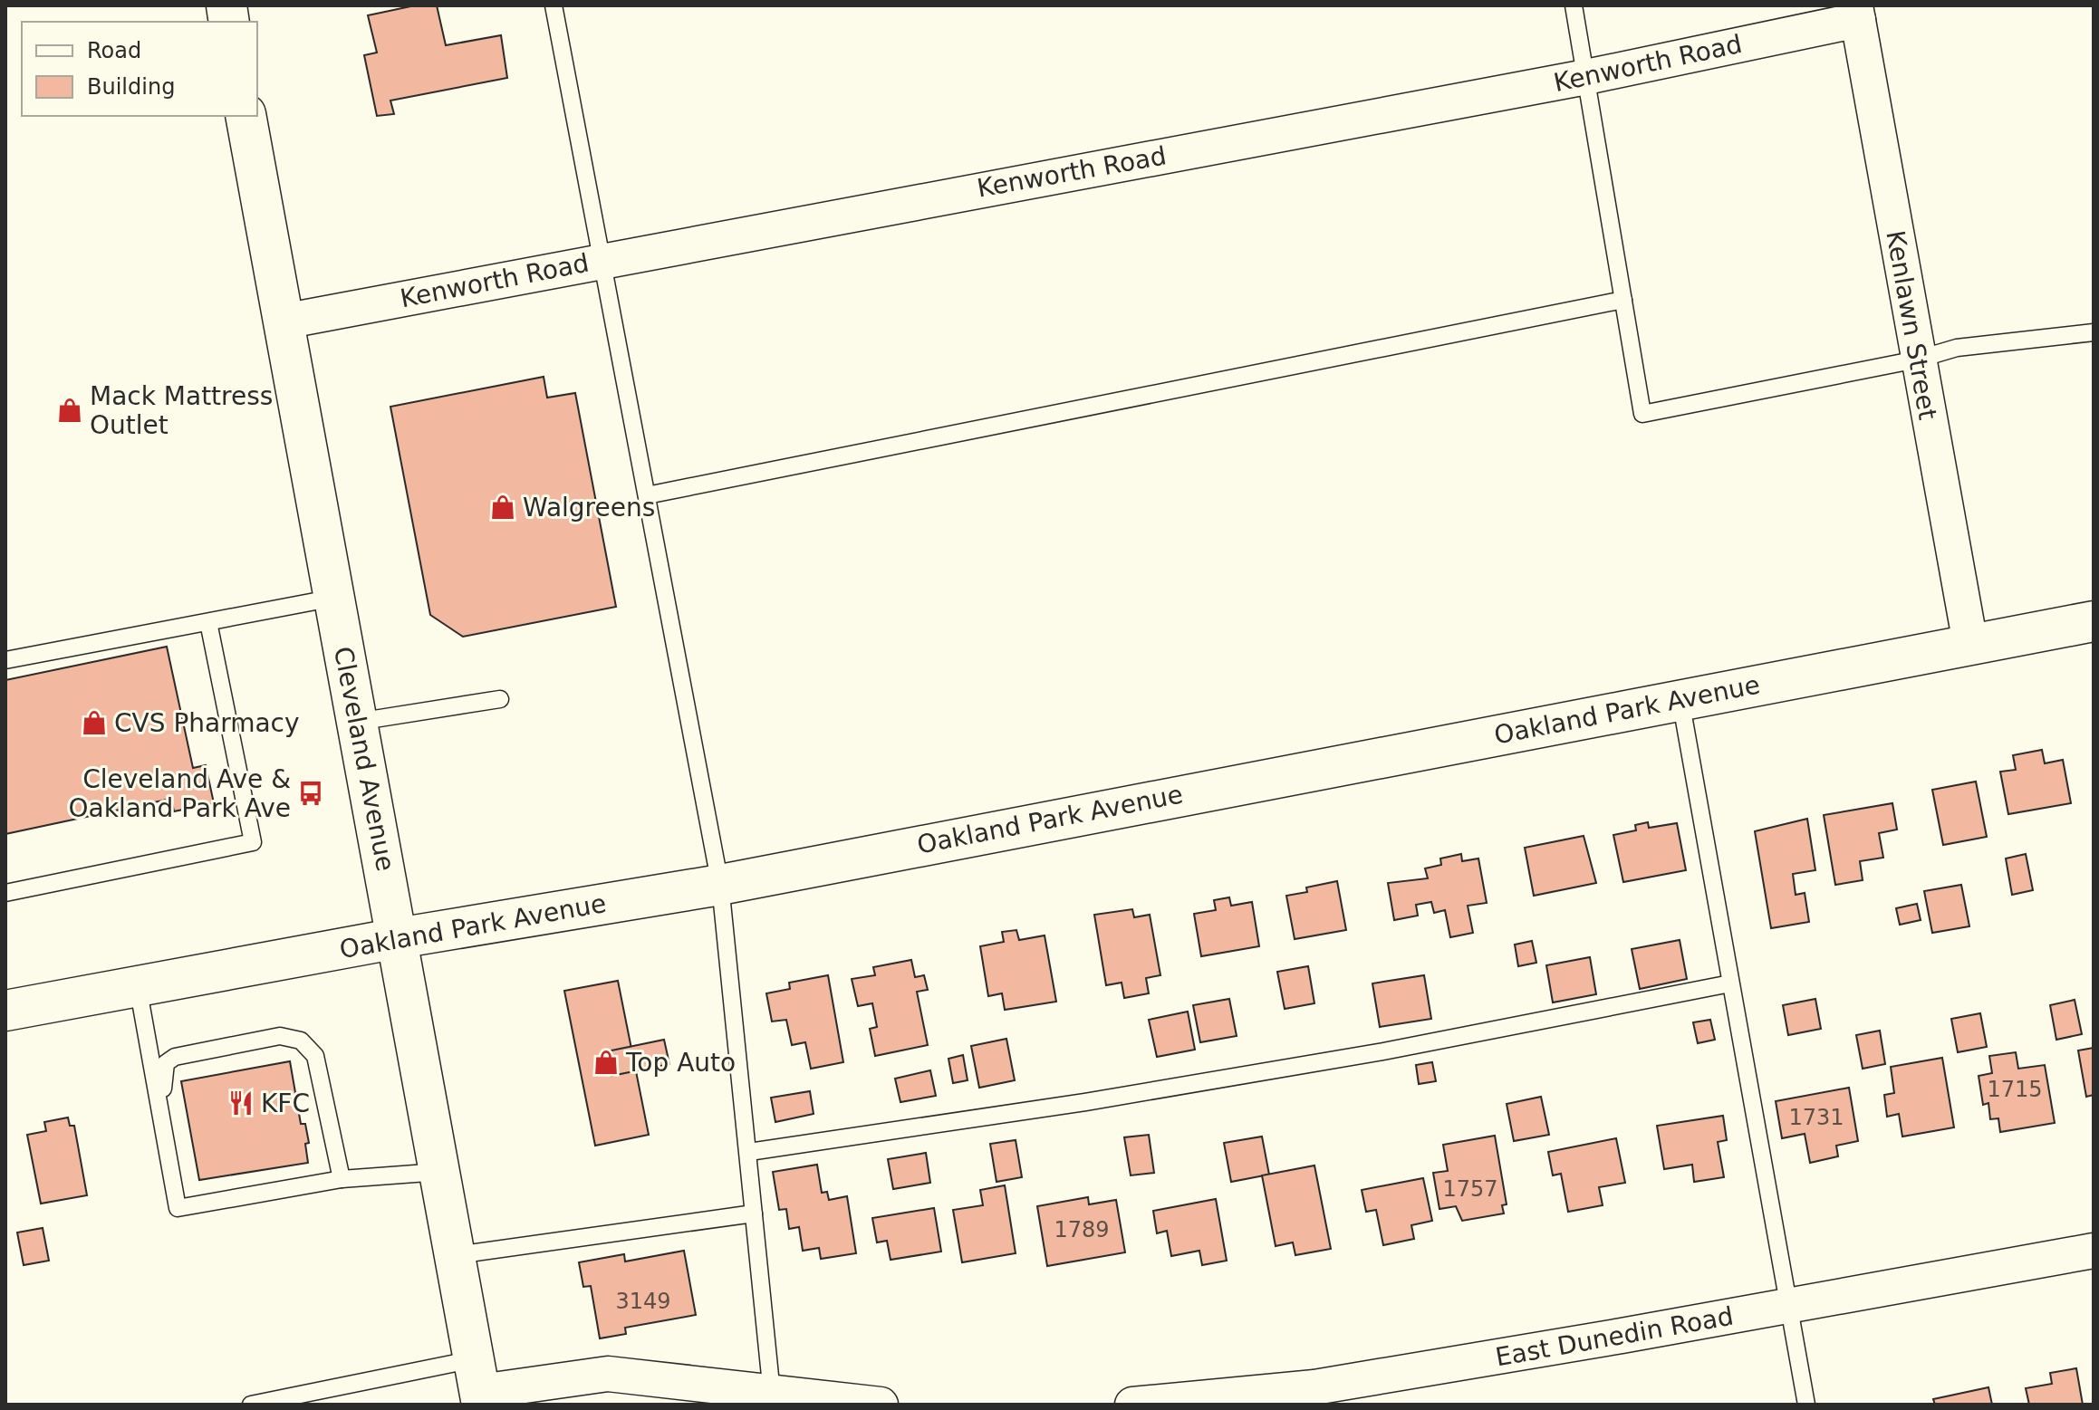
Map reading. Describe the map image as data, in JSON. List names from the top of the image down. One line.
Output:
{"streets":{"main road":["Oakland Park Avenue","Cleveland Avenue"],"street":["Kenworth Road","Kenlawn Street","East Dunedin Road"]},"crossings":[["Kenworth Road","Kenlawn Street"],["Kenworth Road","Cleveland Avenue"],["Kenlawn Street","Oakland Park Avenue"],["Oakland Park Avenue","Cleveland Avenue"]],"places":{"shop":["Mack Mattress Outlet","Walgreens","CVS Pharmacy","Top Auto"],"bus stop":["Cleveland Ave & Oakland Park Ave"],"restaurant":["KFC"]},"house_numbers":["1715","1731","1757","1789","3149"],"legend":["Road","Building"]}
